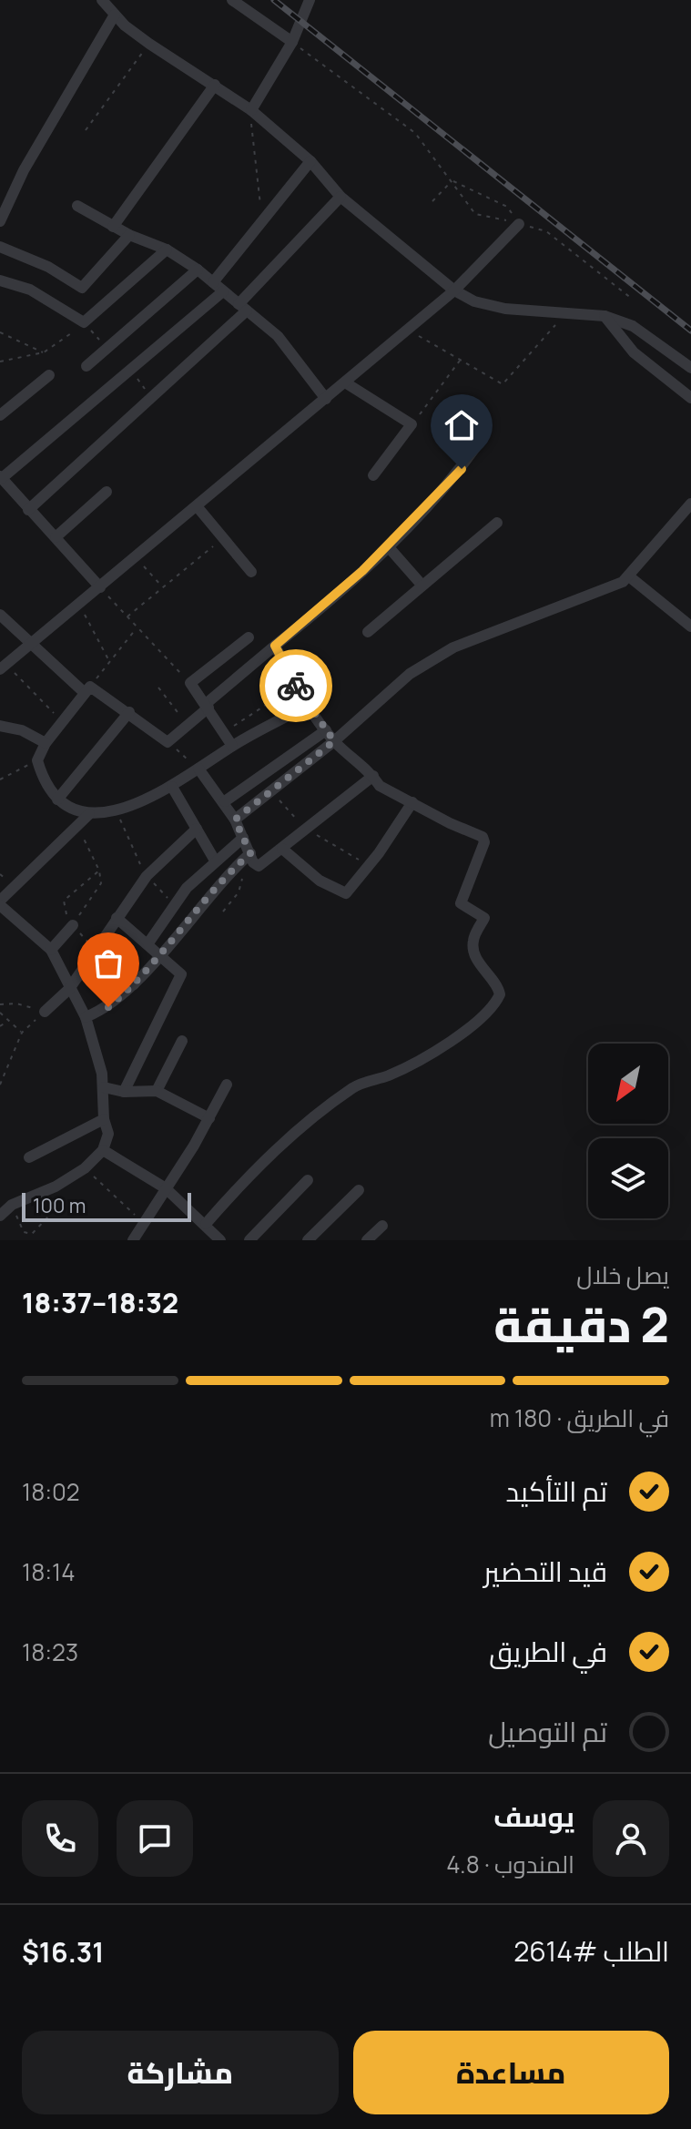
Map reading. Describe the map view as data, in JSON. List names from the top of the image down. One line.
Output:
{"scale_bar":"100 m","north":"bottom left","page":{"scale":"100 m","heading":["2 دقيقة","يصل خلال","18:32–18:37"],"panel":["يوسف","المندوب · 4.8","الطلب #2614","$16.31"],"bar":"في الطريق · 180 m","list":[["تم التأكيد","18:02"],["قيد التحضير","18:14"],["في الطريق","18:23"],"تم التوصيل"],"buttons":["مساعدة","مشاركة"]}}
